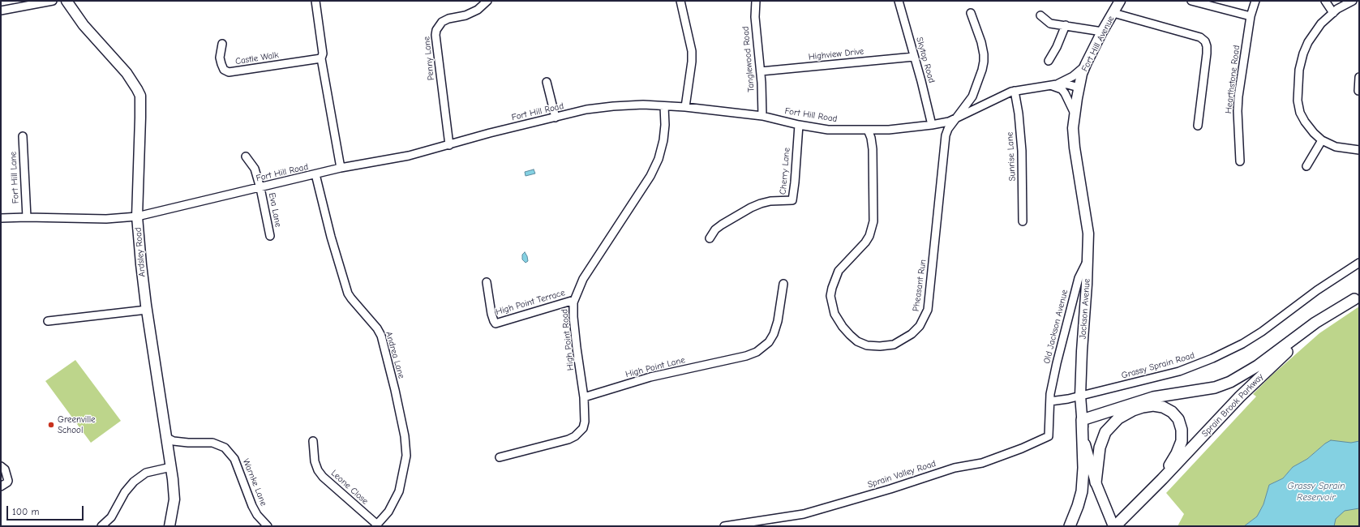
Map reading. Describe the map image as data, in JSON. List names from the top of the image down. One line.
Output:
{"streets":{"highway":["Sprain Brook Parkway"],"main road":["Fort Hill Avenue","Ardsley Road","Jackson Avenue"],"street":["Highview Drive","Castle Walk","Penny Lane","Tanglewood Road","Skytop Road","Hearthstone Road","Fort Hill Road","Sunrise Lane","Cherry Lane","Fort Hill Lane","Eva Lane","Pheasant Run","High Point Terrace","Old Jackson Avenue","High Point Road","Andrea Lane","Grassy Sprain Road","High Point Lane","Sprain Valley Road","Warnke Lane","Leone Close"]},"crossings":[["Fort Hill Avenue","Fort Hill Road"],["Fort Hill Avenue","Jackson Avenue"],["Highview Drive","Tanglewood Road"],["Highview Drive","Skytop Road"],["Penny Lane","Fort Hill Road"],["Tanglewood Road","Fort Hill Road"],["Skytop Road","Fort Hill Road"],["Fort Hill Road","Sunrise Lane"],["Fort Hill Road","Cherry Lane"],["Fort Hill Road","Fort Hill Lane"],["Fort Hill Road","Eva Lane"],["Fort Hill Road","Ardsley Road"],["Fort Hill Road","Pheasant Run"],["Fort Hill Road","Jackson Avenue"],["Fort Hill Road","High Point Road"],["Fort Hill Road","Andrea Lane"],["Ardsley Road","Warnke Lane"],["High Point Terrace","High Point Road"],["Jackson Avenue","Old Jackson Avenue"],["Jackson Avenue","Grassy Sprain Road"],["Jackson Avenue","Sprain Brook Parkway"],["Old Jackson Avenue","Grassy Sprain Road"],["Old Jackson Avenue","Sprain Valley Road"],["High Point Road","High Point Lane"],["Andrea Lane","Leone Close"],["Grassy Sprain Road","Sprain Valley Road"]],"water":["Grassy Sprain Reservoir"],"places":["Greenville School"],"scale_bar":"100 m"}
